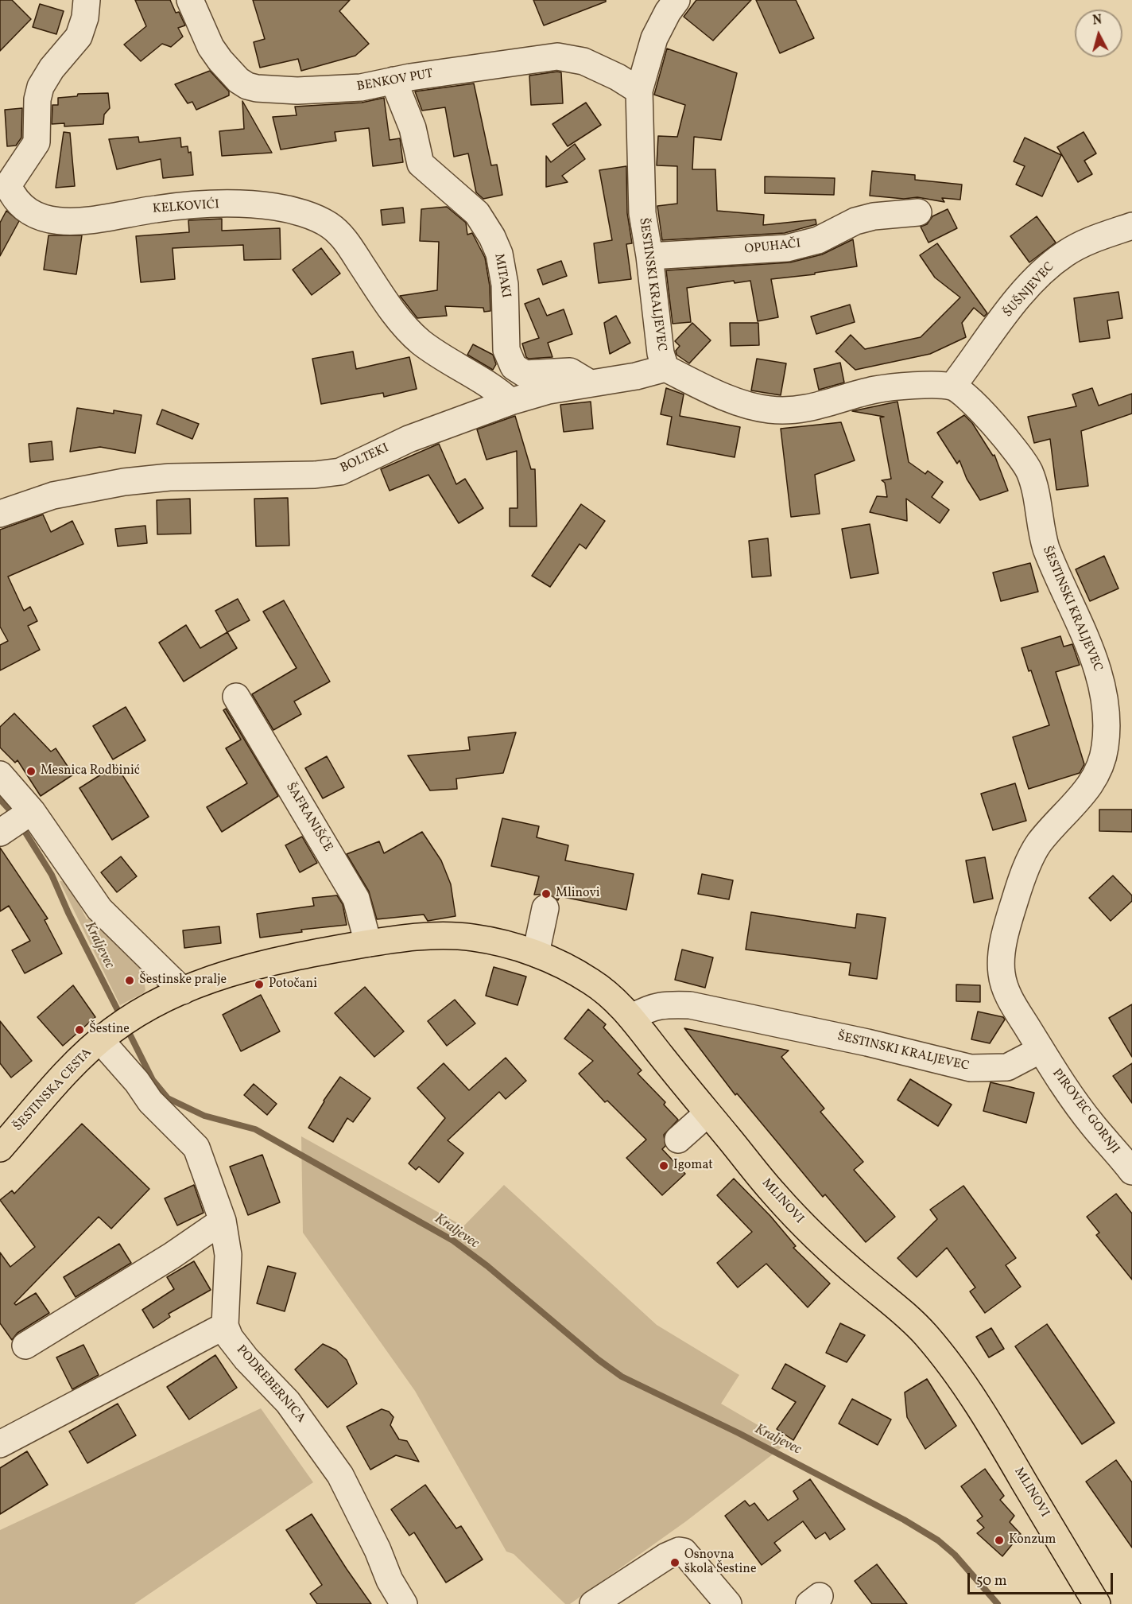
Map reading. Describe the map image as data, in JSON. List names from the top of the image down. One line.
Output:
{"streets":{"main road":["ŠESTINSKA CESTA","MLINOVI"],"street":["BENKOV PUT","KELKOVIĆI","OPUHAČI","MITAKI","ŠESTINSKI KRALJEVEC","ŠUŠNJEVEC","BOLTEKI","ŠAFRANIŠĆE","PIROVEC GORNJI","PODREBERNICA"]},"crossings":[["BENKOV PUT","MITAKI"],["BENKOV PUT","ŠESTINSKI KRALJEVEC"],["KELKOVIĆI","BOLTEKI"],["OPUHAČI","ŠESTINSKI KRALJEVEC"],["MITAKI","BOLTEKI"],["ŠESTINSKI KRALJEVEC","ŠUŠNJEVEC"],["ŠESTINSKI KRALJEVEC","BOLTEKI"],["ŠESTINSKI KRALJEVEC","PIROVEC GORNJI"],["ŠESTINSKI KRALJEVEC","MLINOVI"],["ŠAFRANIŠĆE","MLINOVI"],["ŠESTINSKA CESTA","MLINOVI"]],"water":["Kraljevec"],"places":["Mesnica Rodbinić","Mlinovi","Šestinske pralje","Potočani","Šestine","Igomat","Konzum","Osnovna škola Šestine"],"scale_bar":"50 m","north":"top"}
